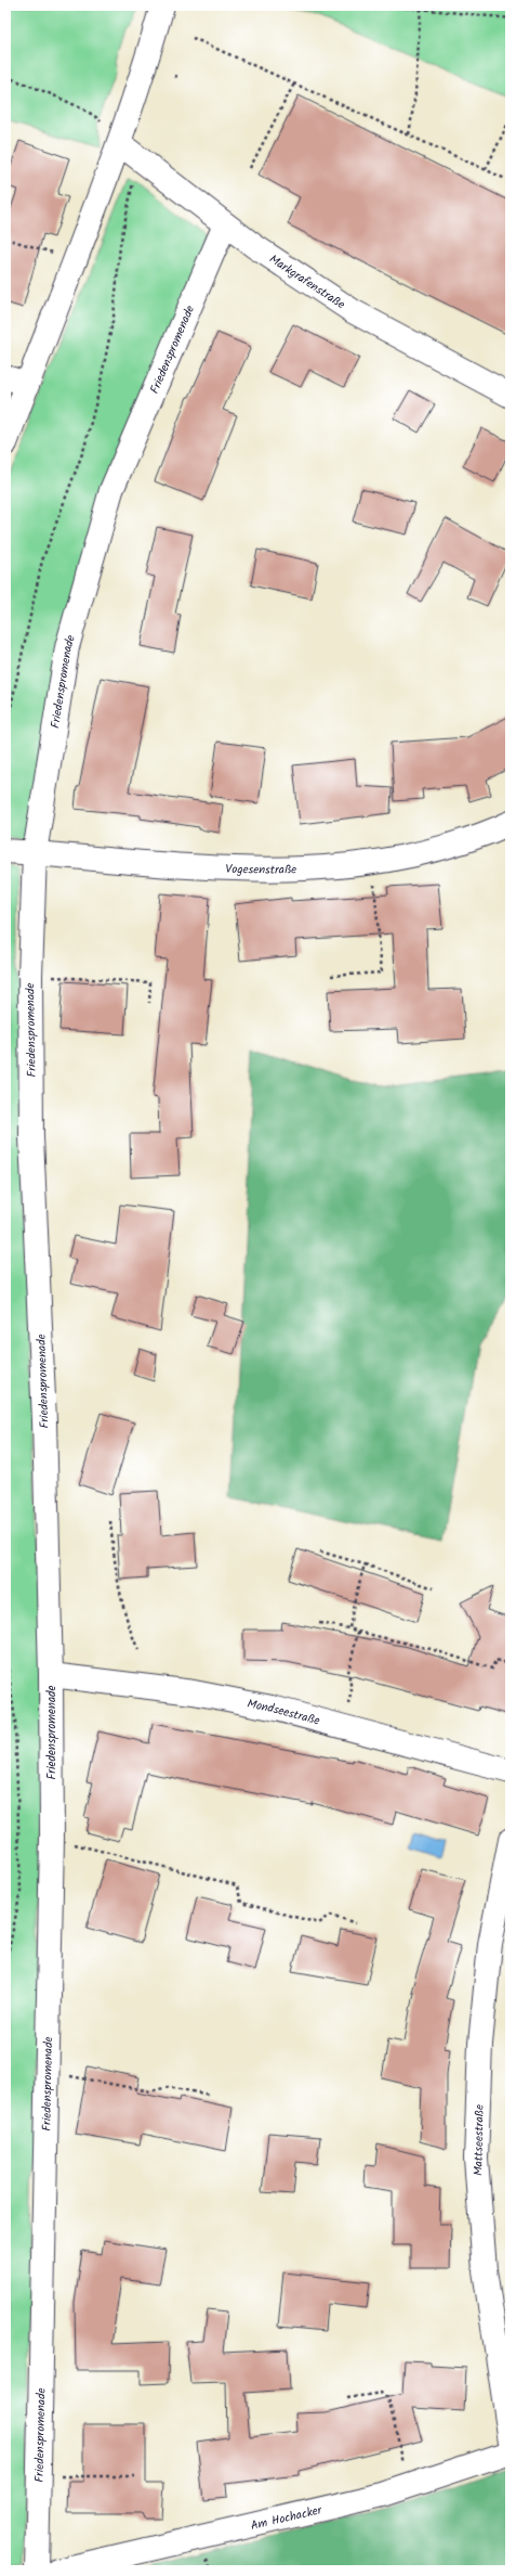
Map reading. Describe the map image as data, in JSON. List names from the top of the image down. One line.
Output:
{"streets":{"street":["Markgrafenstraße","Friedenspromenade","Vogesenstraße","Mondseestraße","Mattseestraße","Am Hochacker"]},"crossings":[["Markgrafenstraße","Friedenspromenade"],["Friedenspromenade","Vogesenstraße"],["Friedenspromenade","Mondseestraße"]]}
